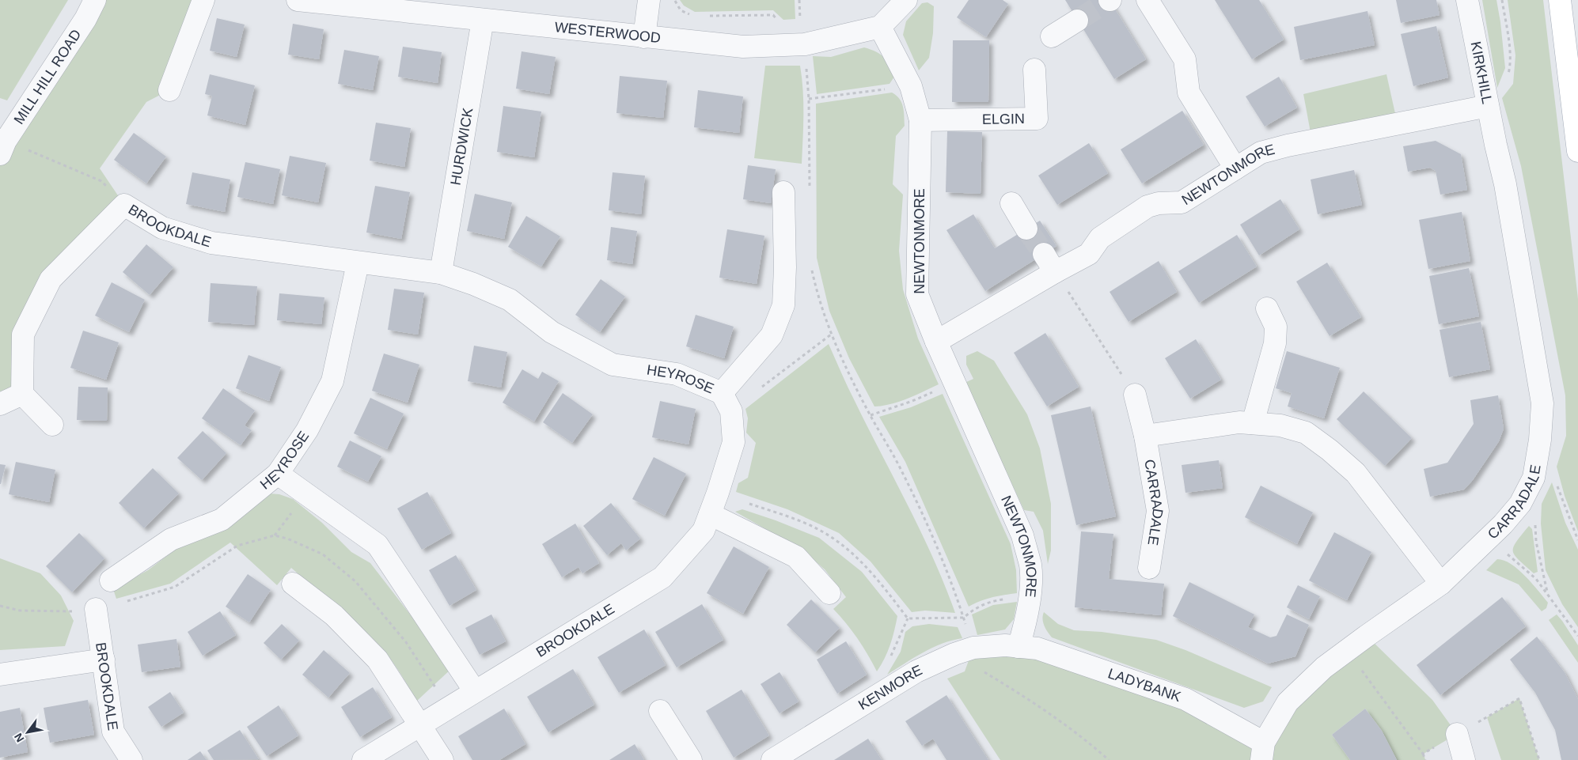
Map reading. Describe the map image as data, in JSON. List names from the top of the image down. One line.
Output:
{"streets":{"street":["WESTERWOOD","KIRKHILL","MILL HILL ROAD","ELGIN","HURDWICK","NEWTONMORE","BROOKDALE","HEYROSE","CARRADALE","LADYBANK","KENMORE"]},"crossings":[["WESTERWOOD","HURDWICK"],["WESTERWOOD","NEWTONMORE"],["KIRKHILL","NEWTONMORE"],["KIRKHILL","CARRADALE"],["ELGIN","NEWTONMORE"],["HURDWICK","BROOKDALE"],["HURDWICK","HEYROSE"],["NEWTONMORE","LADYBANK"],["NEWTONMORE","KENMORE"],["BROOKDALE","HEYROSE"],["CARRADALE","LADYBANK"],["LADYBANK","KENMORE"]],"north":"bottom left"}
